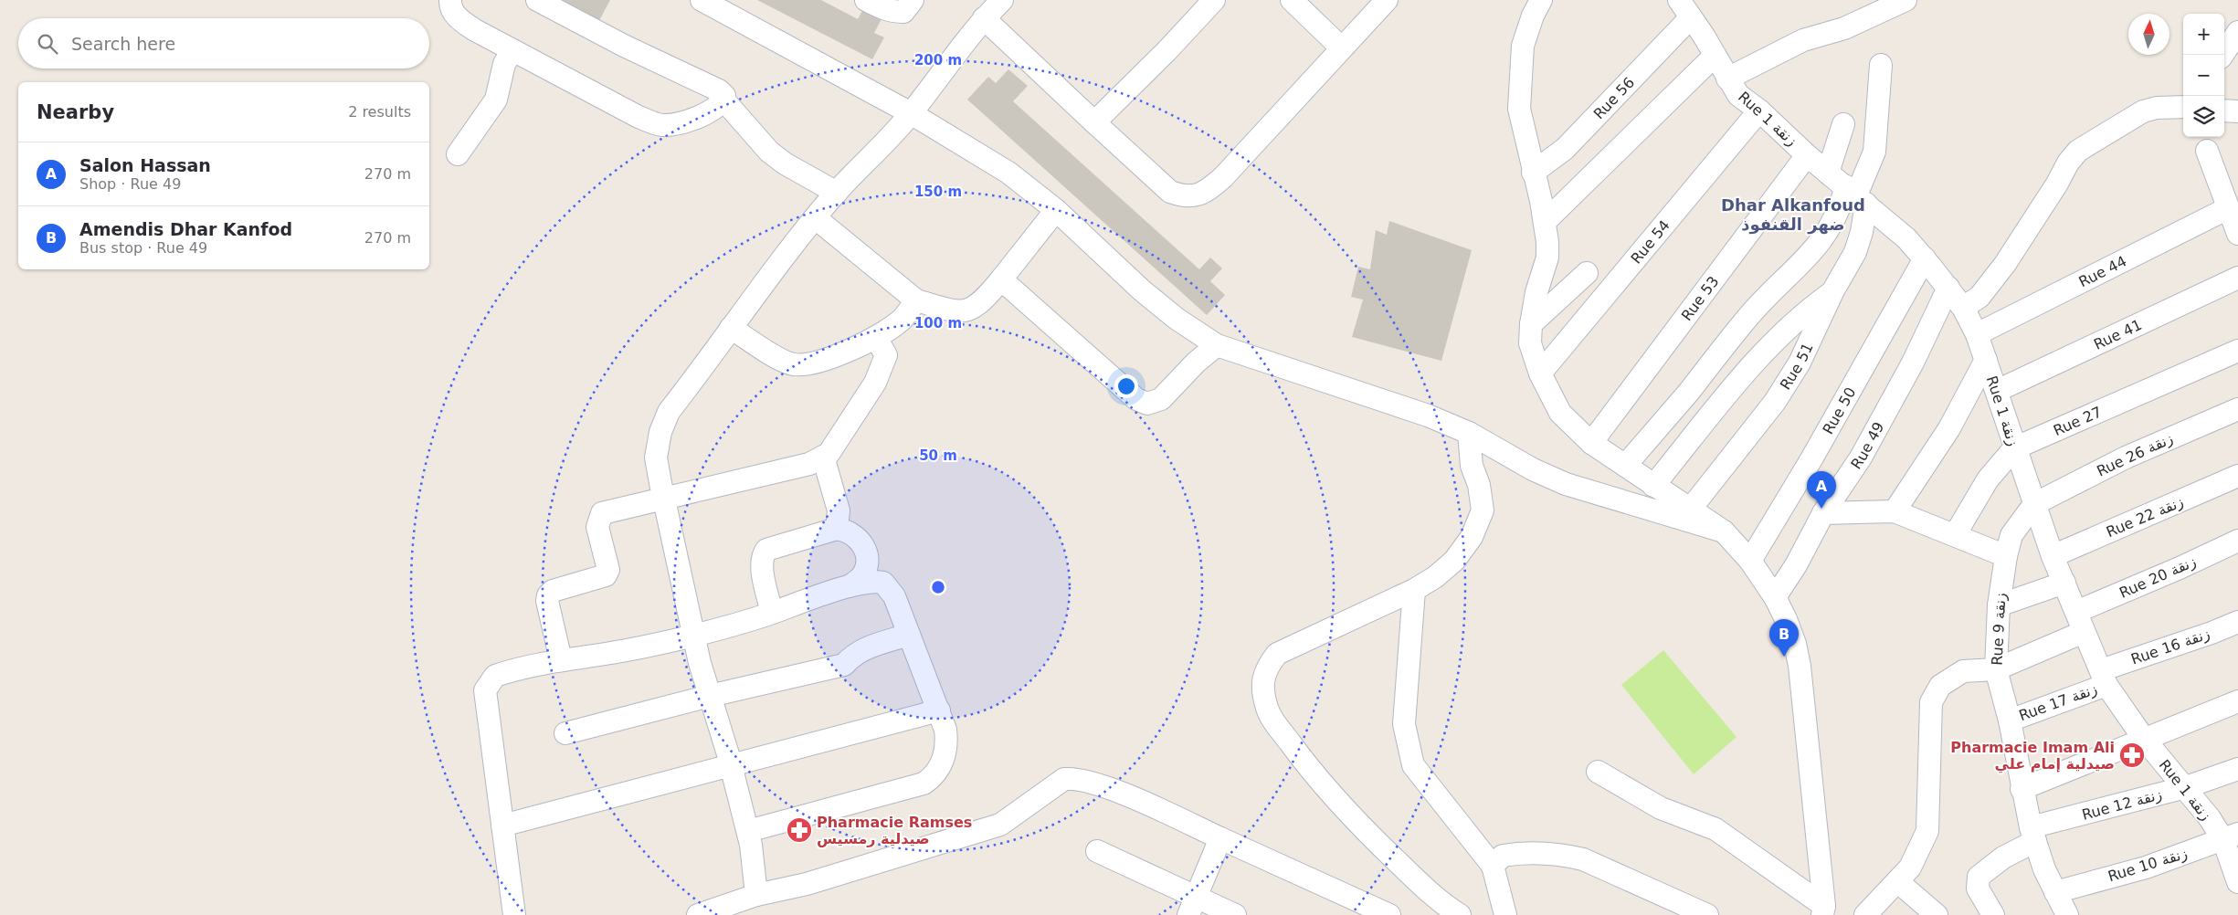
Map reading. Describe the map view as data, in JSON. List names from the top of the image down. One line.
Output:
{"streets":{"street":["Rue 56","Rue 1 زنقة","Rue 54","Rue 44","Rue 53","Rue 41","Rue 51","Rue 50","Rue 27","Rue 49","Rue 26 زنقة","Rue 22 زنقة","Rue 20 زنقة","Rue 9 زنقة","Rue 16 زنقة","Rue 17 زنقة","Rue 12 زنقة","Rue 10 زنقة"]},"crossings":[["Rue 56","Rue 1 زنقة"],["Rue 1 زنقة","Rue 54"],["Rue 1 زنقة","Rue 44"],["Rue 1 زنقة","Rue 53"],["Rue 1 زنقة","Rue 41"],["Rue 1 زنقة","Rue 51"],["Rue 1 زنقة","Rue 50"],["Rue 1 زنقة","Rue 27"],["Rue 1 زنقة","Rue 49"],["Rue 1 زنقة","Rue 26 زنقة"],["Rue 1 زنقة","Rue 22 زنقة"],["Rue 1 زنقة","Rue 20 زنقة"],["Rue 1 زنقة","Rue 9 زنقة"],["Rue 1 زنقة","Rue 16 زنقة"],["Rue 1 زنقة","Rue 17 زنقة"],["Rue 1 زنقة","Rue 12 زنقة"],["Rue 1 زنقة","Rue 10 زنقة"],["Rue 26 زنقة","Rue 9 زنقة"],["Rue 20 زنقة","Rue 9 زنقة"],["Rue 9 زنقة","Rue 17 زنقة"],["Rue 9 زنقة","Rue 12 زنقة"],["Rue 9 زنقة","Rue 10 زنقة"],["Rue 16 زنقة","Rue 17 زنقة"]],"districts":["Dhar Alkanfoud ضهر القنفوذ"],"places":{"pharmacy":["Pharmacie Imam Ali صيدلية إمام علي","Pharmacie Ramses صيدلية رمسيس"]},"north":"top","page":{"map_buttons":["+","−"],"search":"Search here","heading":["Nearby","2 results"],"list":[{"mark":"A","name":"Salon Hassan","note":"Shop · Rue 49","value":"270 m"},{"mark":"B","name":"Amendis Dhar Kanfod","note":"Bus stop · Rue 49","value":"270 m"}],"pins":["A","B"]},"rings":["200 m","150 m","100 m","50 m"]}
